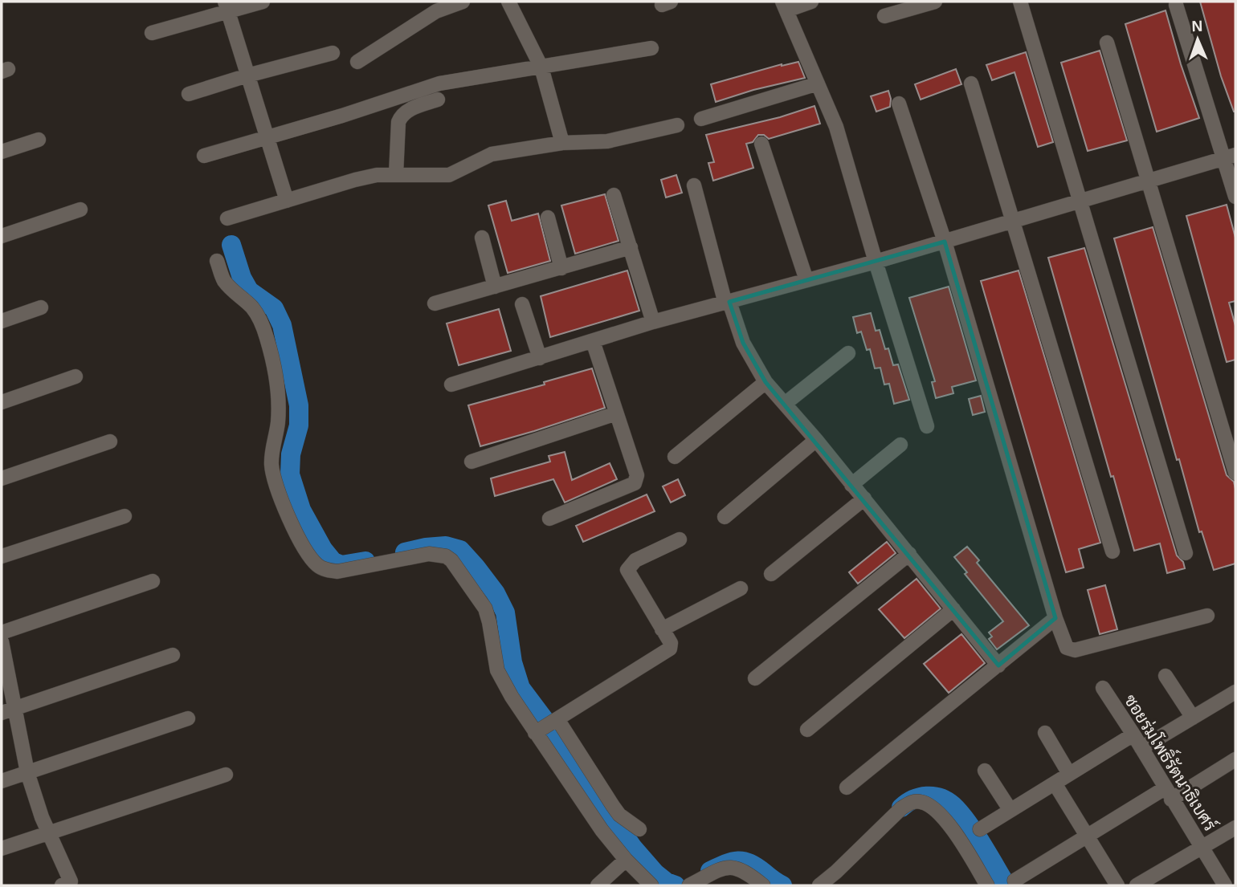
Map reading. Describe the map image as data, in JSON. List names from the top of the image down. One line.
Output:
{"streets":{"street":["ซอยร่มโพธิ์รัตนาธิเบศร์"]},"north":"top"}
